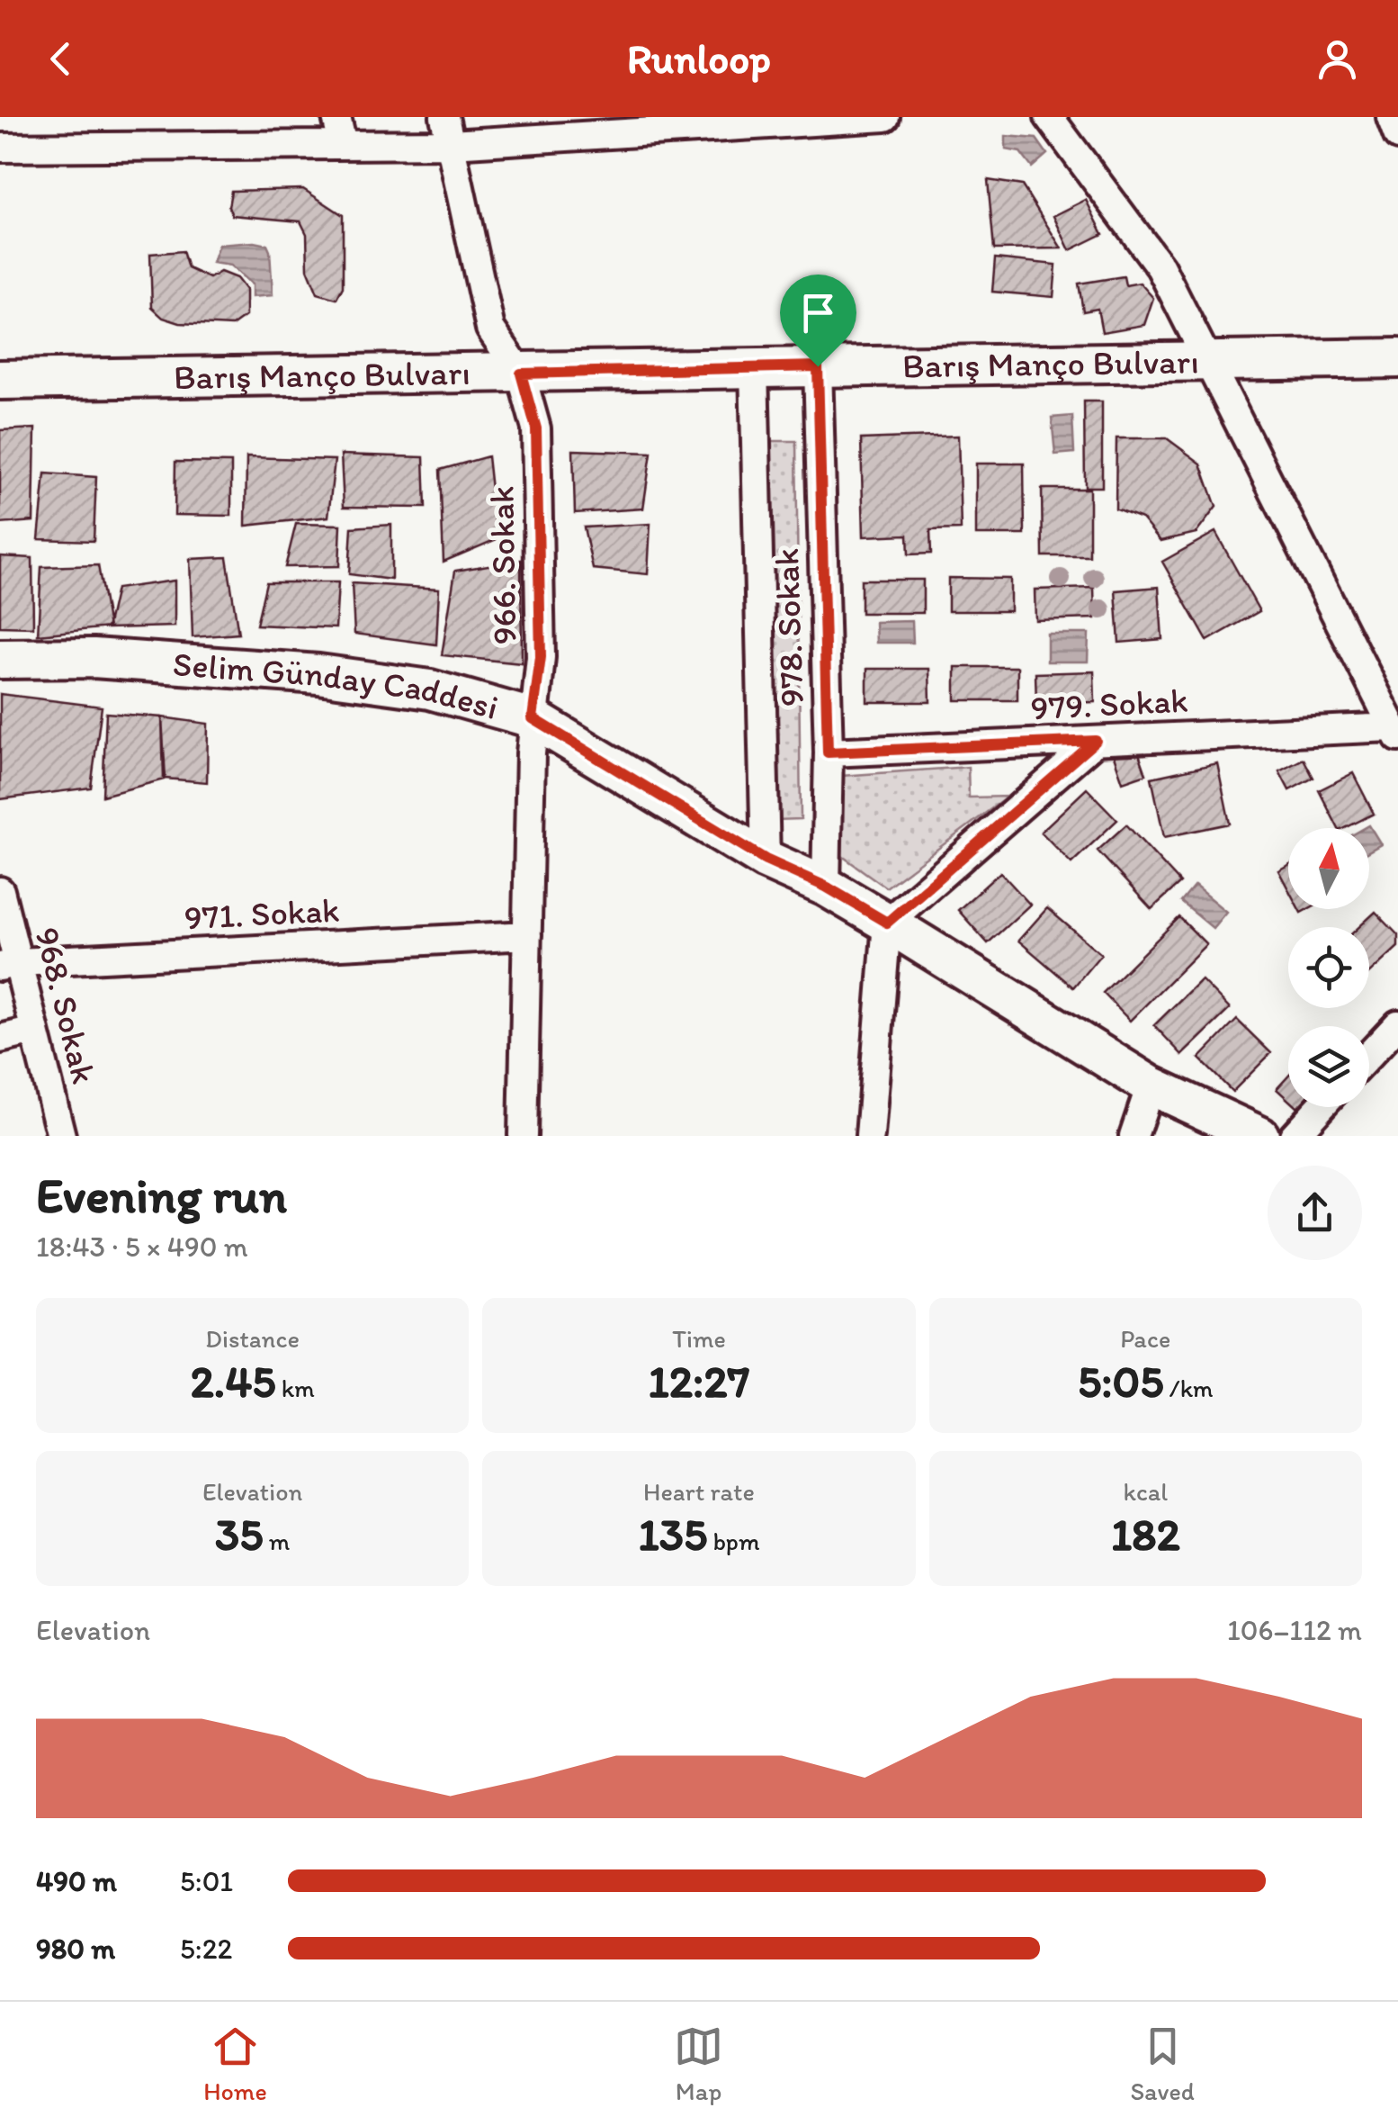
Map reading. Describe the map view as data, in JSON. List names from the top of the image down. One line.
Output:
{"streets":{"main road":["Barış Manço Bulvarı","Selim Günday Caddesi"],"street":["966. Sokak","978. Sokak","979. Sokak","971. Sokak","968. Sokak"]},"crossings":[["Barış Manço Bulvarı","966. Sokak"],["Barış Manço Bulvarı","978. Sokak"],["966. Sokak","Selim Günday Caddesi"],["966. Sokak","971. Sokak"],["978. Sokak","Selim Günday Caddesi"],["978. Sokak","979. Sokak"],["971. Sokak","968. Sokak"]],"north":"top","page":{"header":"Runloop","heading":["Evening run","18:43 · 5 × 490 m"],"stats":[["Distance","2.45 km"],["Time","12:27"],["Pace","5:05 /km"],["Elevation","35 m"],["Heart rate","135 bpm"],["kcal","182"]],"chart":["Elevation","106–112 m"],"list":[{"name":"490 m","note":"5:01"},{"name":"980 m","note":"5:22"}],"tabs":["Home","Map","Saved"]}}
